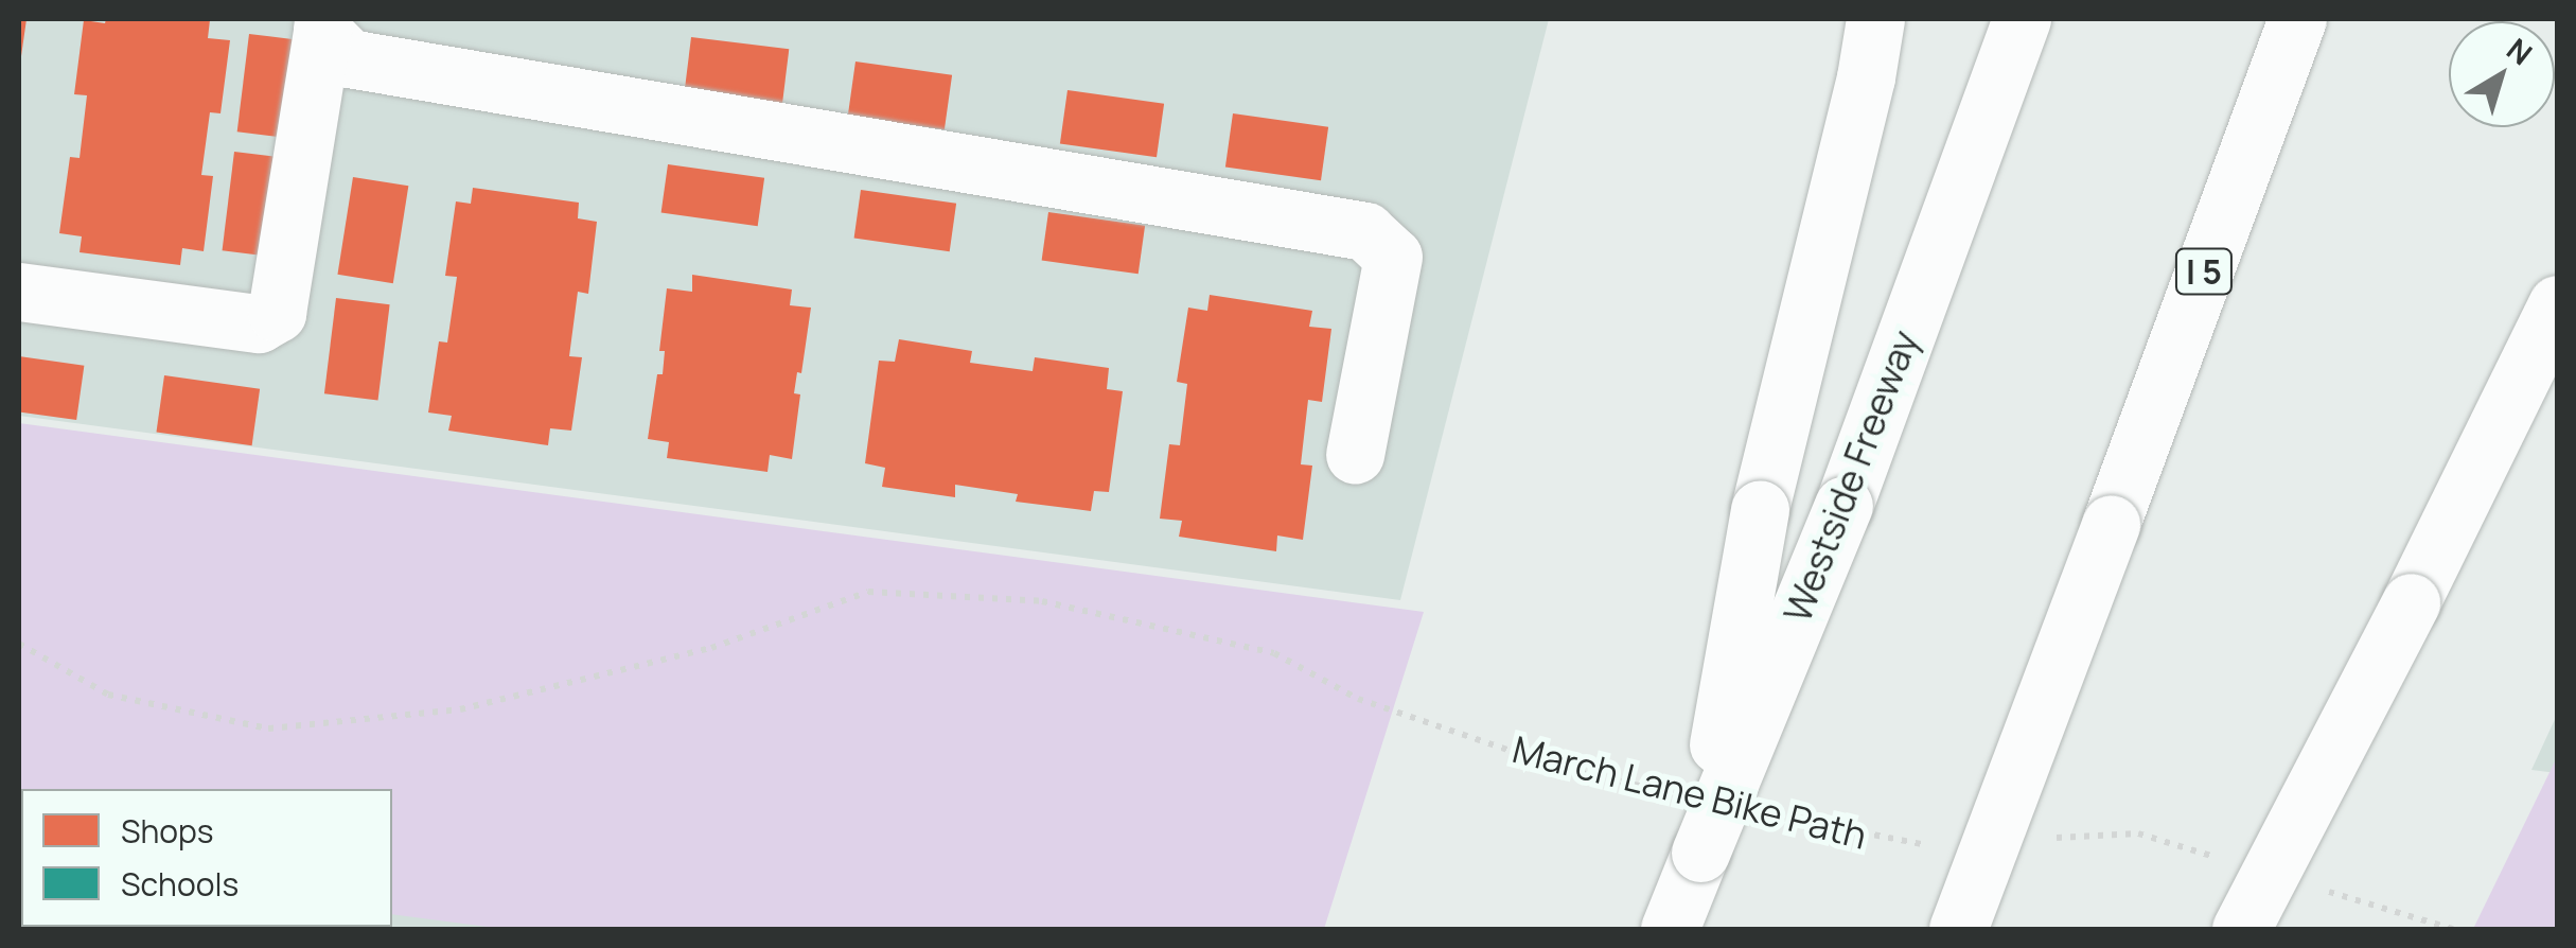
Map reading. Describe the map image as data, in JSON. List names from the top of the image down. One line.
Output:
{"streets":{"main road":["I 5","Westside Freeway"],"path":["March Lane Bike Path"]},"legend":["Shops","Schools"],"north":"top right"}
